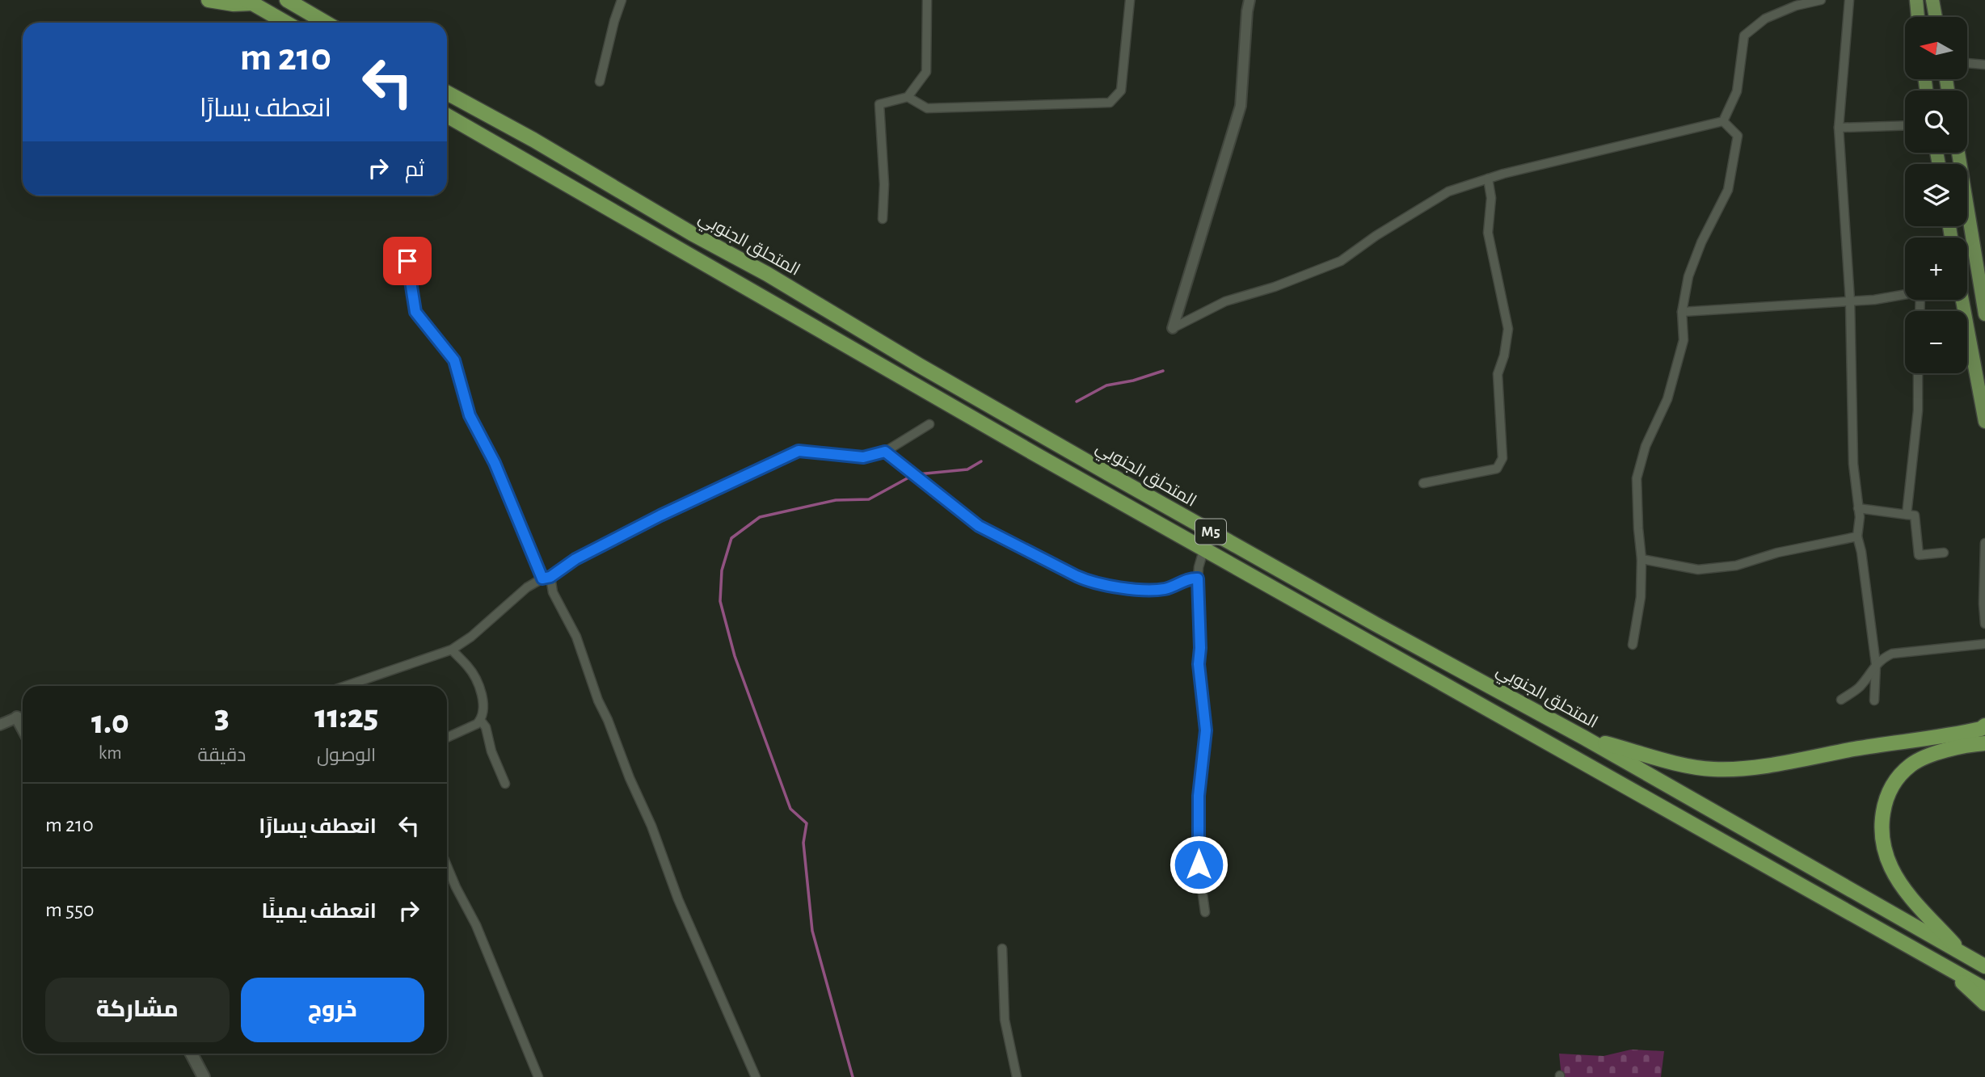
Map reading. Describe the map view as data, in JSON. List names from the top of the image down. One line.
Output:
{"streets":{"highway":["المتحلق الجنوبي","M5"]},"north":"left","page":{"map_buttons":["+","−"],"turn":["210 m","انعطف يسارًا"],"then":"ثم","eta":["11:25","الوصول","3","دقيقة","1.0","km"],"list":[{"name":"انعطف يسارًا","value":"210 m"},{"name":"انعطف يمينًا","value":"550 m"}],"buttons":["خروج","مشاركة"]}}
